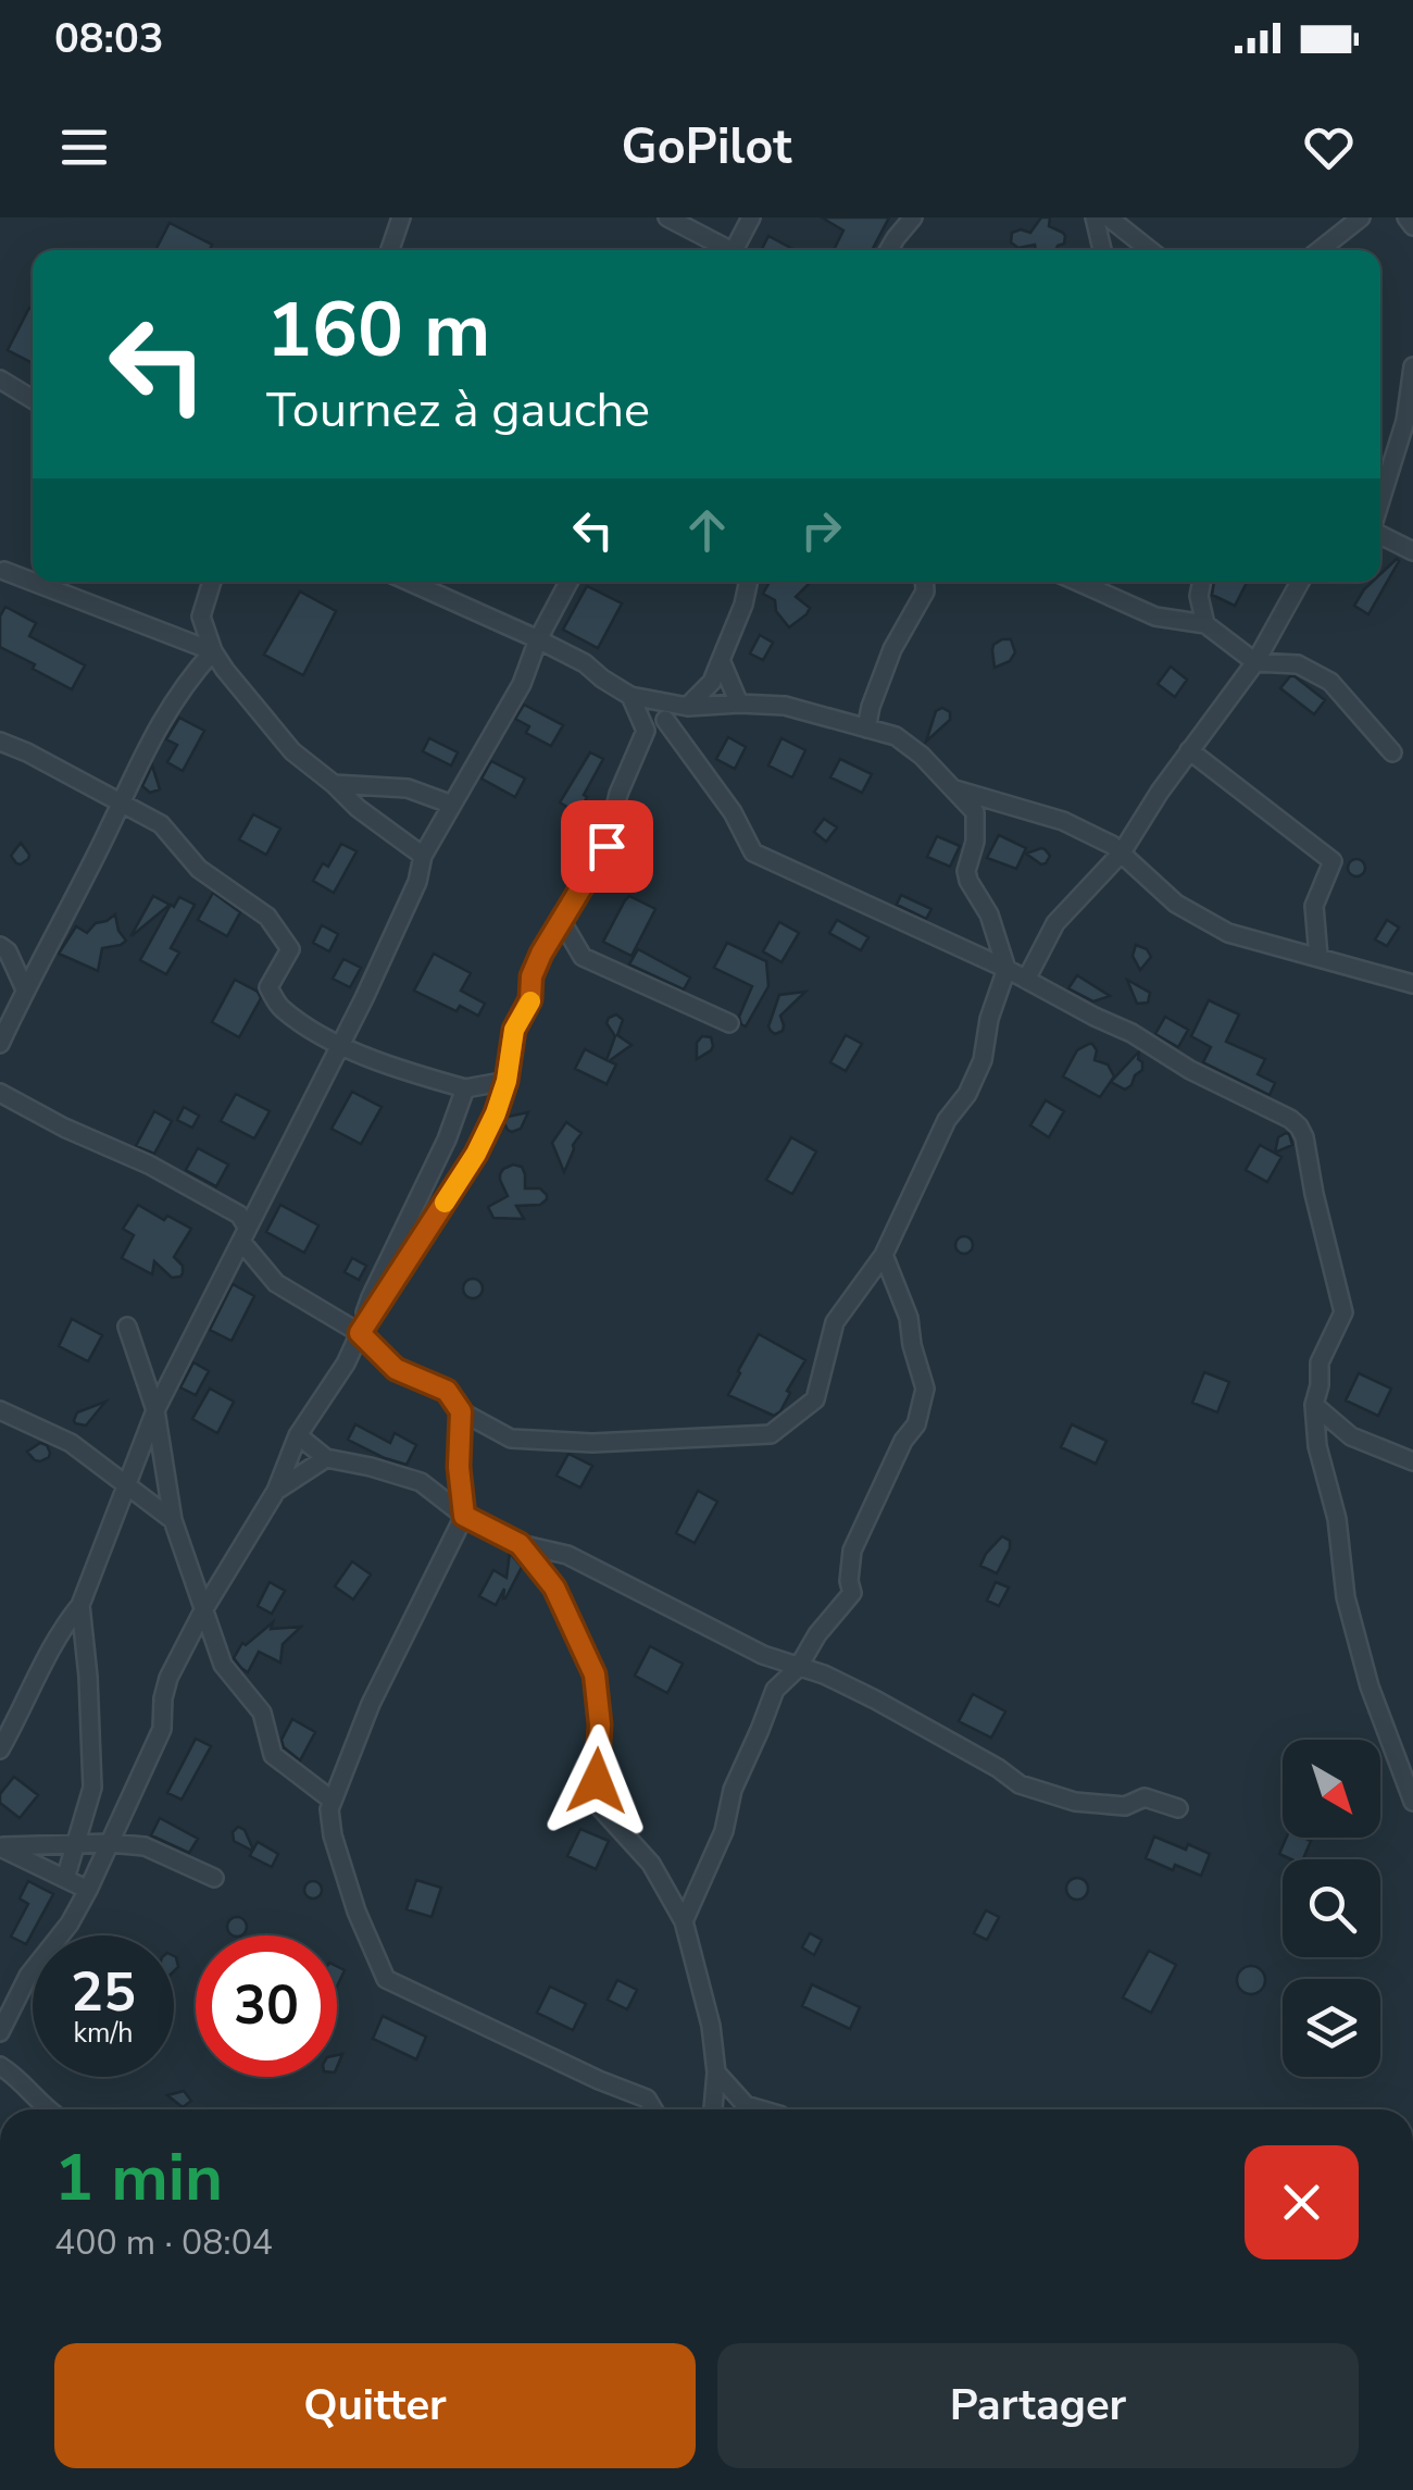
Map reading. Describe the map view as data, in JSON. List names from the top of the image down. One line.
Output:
{"north":"bottom right","page":{"status":"08:03","header":"GoPilot","turn":["160 m","Tournez à gauche"],"speed":"25 km/h","limit":"30","heading":["1 min","400 m · 08:04"],"buttons":["Quitter","Partager"]}}
